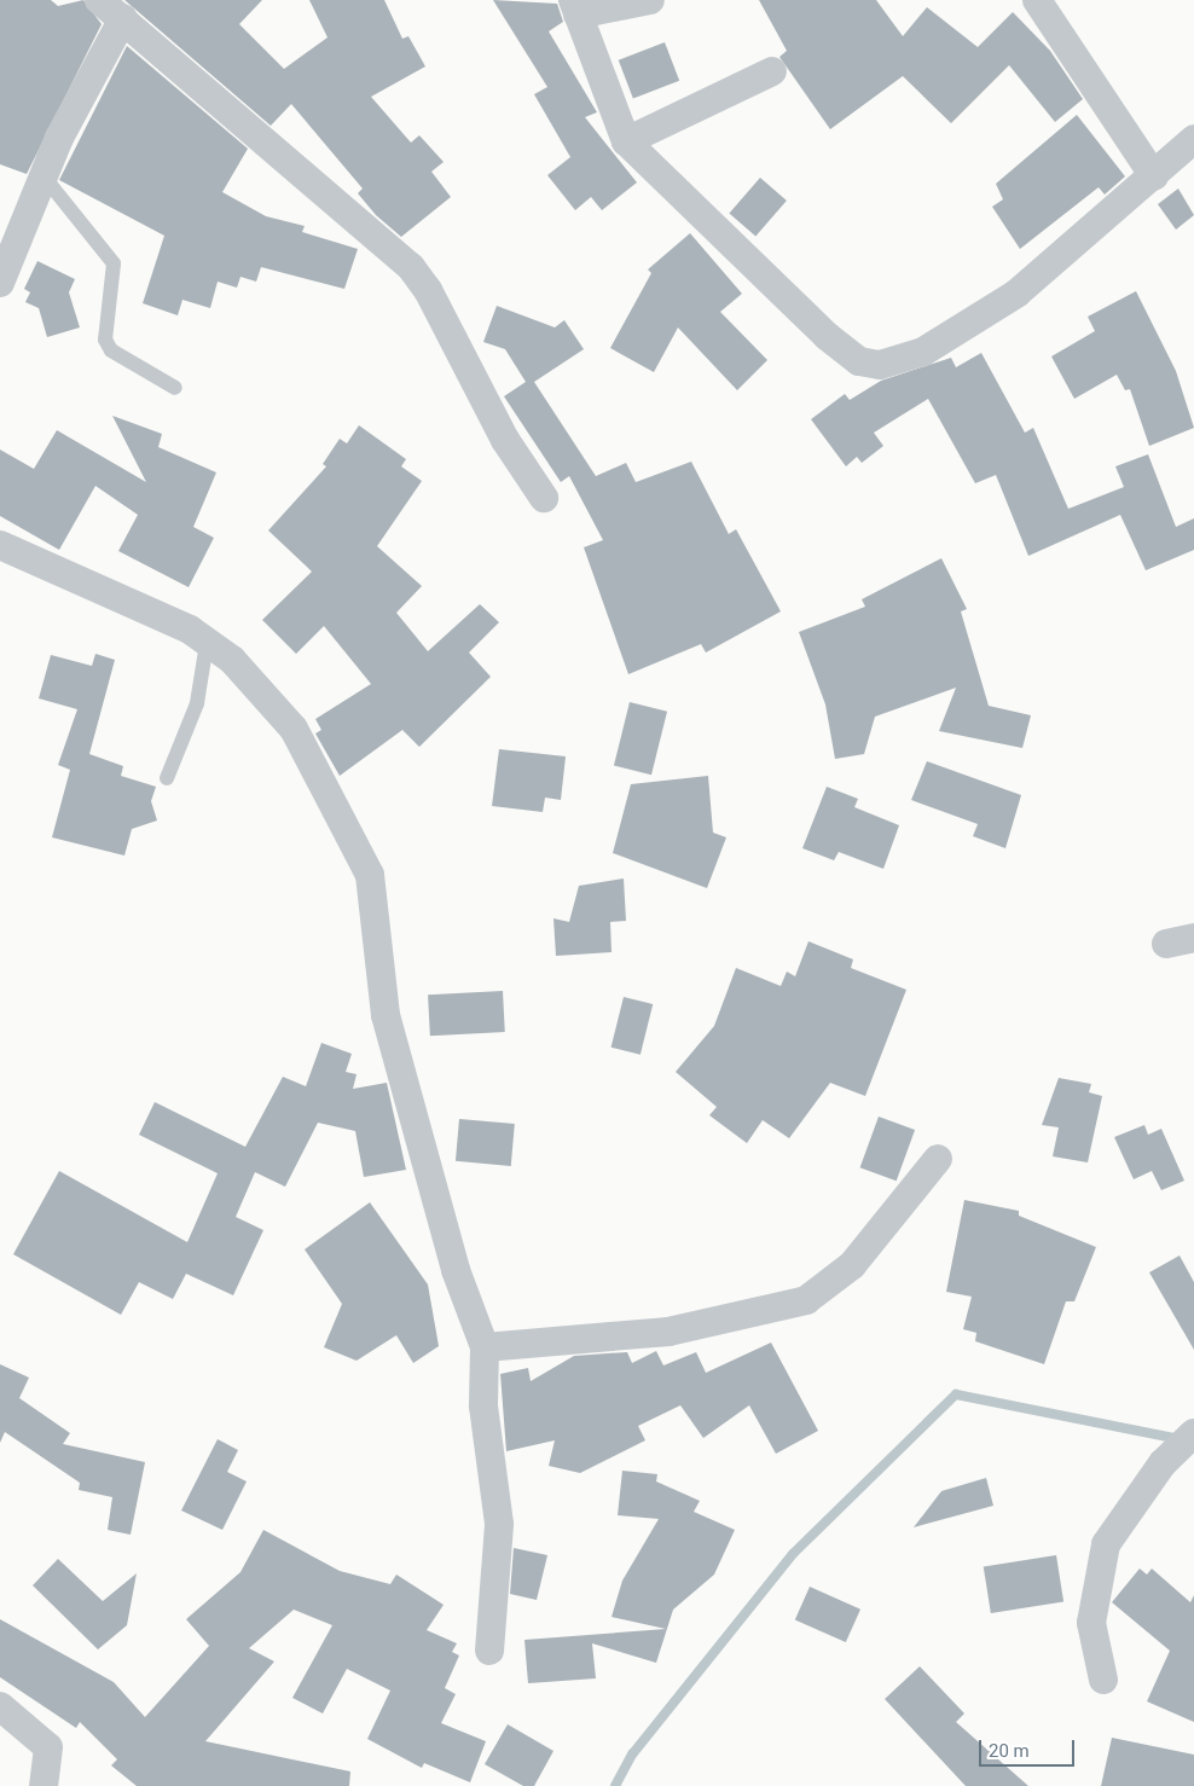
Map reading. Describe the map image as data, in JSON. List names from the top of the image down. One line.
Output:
{"scale_bar":"20 m"}
